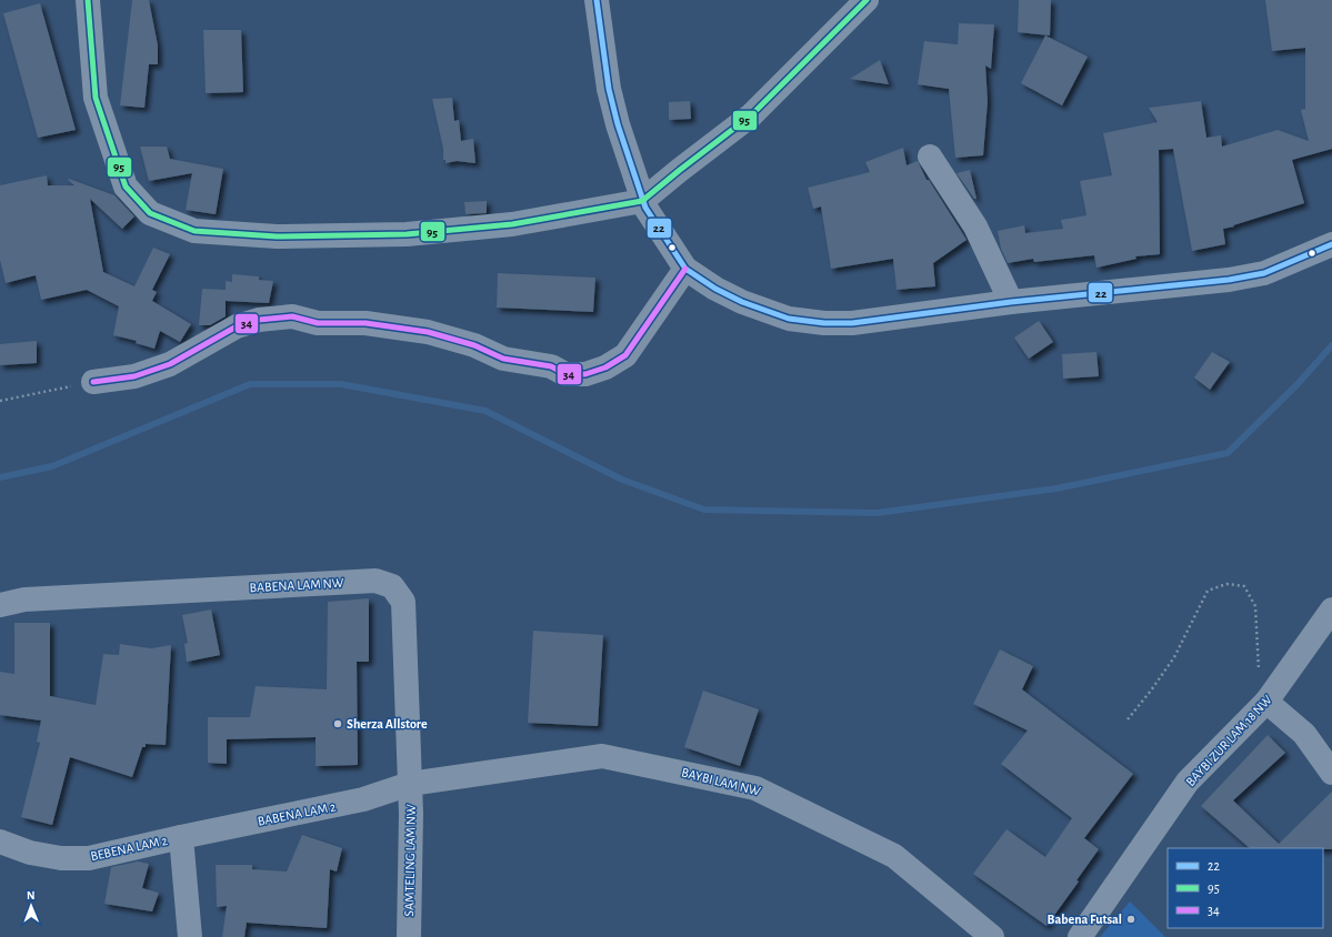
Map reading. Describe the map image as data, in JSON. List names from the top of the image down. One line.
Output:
{"streets":{"street":["BABENA LAM NW","BAYBI ZUR LAM 18 NW","BAYBI LAM NW","BABENA LAM 2","BEBENA LAM 2","SAMTELING LAM NW"]},"crossings":[["BABENA LAM NW","BAYBI LAM NW"],["BABENA LAM NW","BABENA LAM 2"],["BABENA LAM NW","SAMTELING LAM NW"],["BAYBI LAM NW","BABENA LAM 2"],["BAYBI LAM NW","SAMTELING LAM NW"],["BABENA LAM 2","BEBENA LAM 2"],["BABENA LAM 2","SAMTELING LAM NW"]],"places":["Sherza Allstore","Babena Futsal"],"lines":["transit line 22","transit line 95","transit line 34"],"legend":["22","95","34"],"north":"top"}
